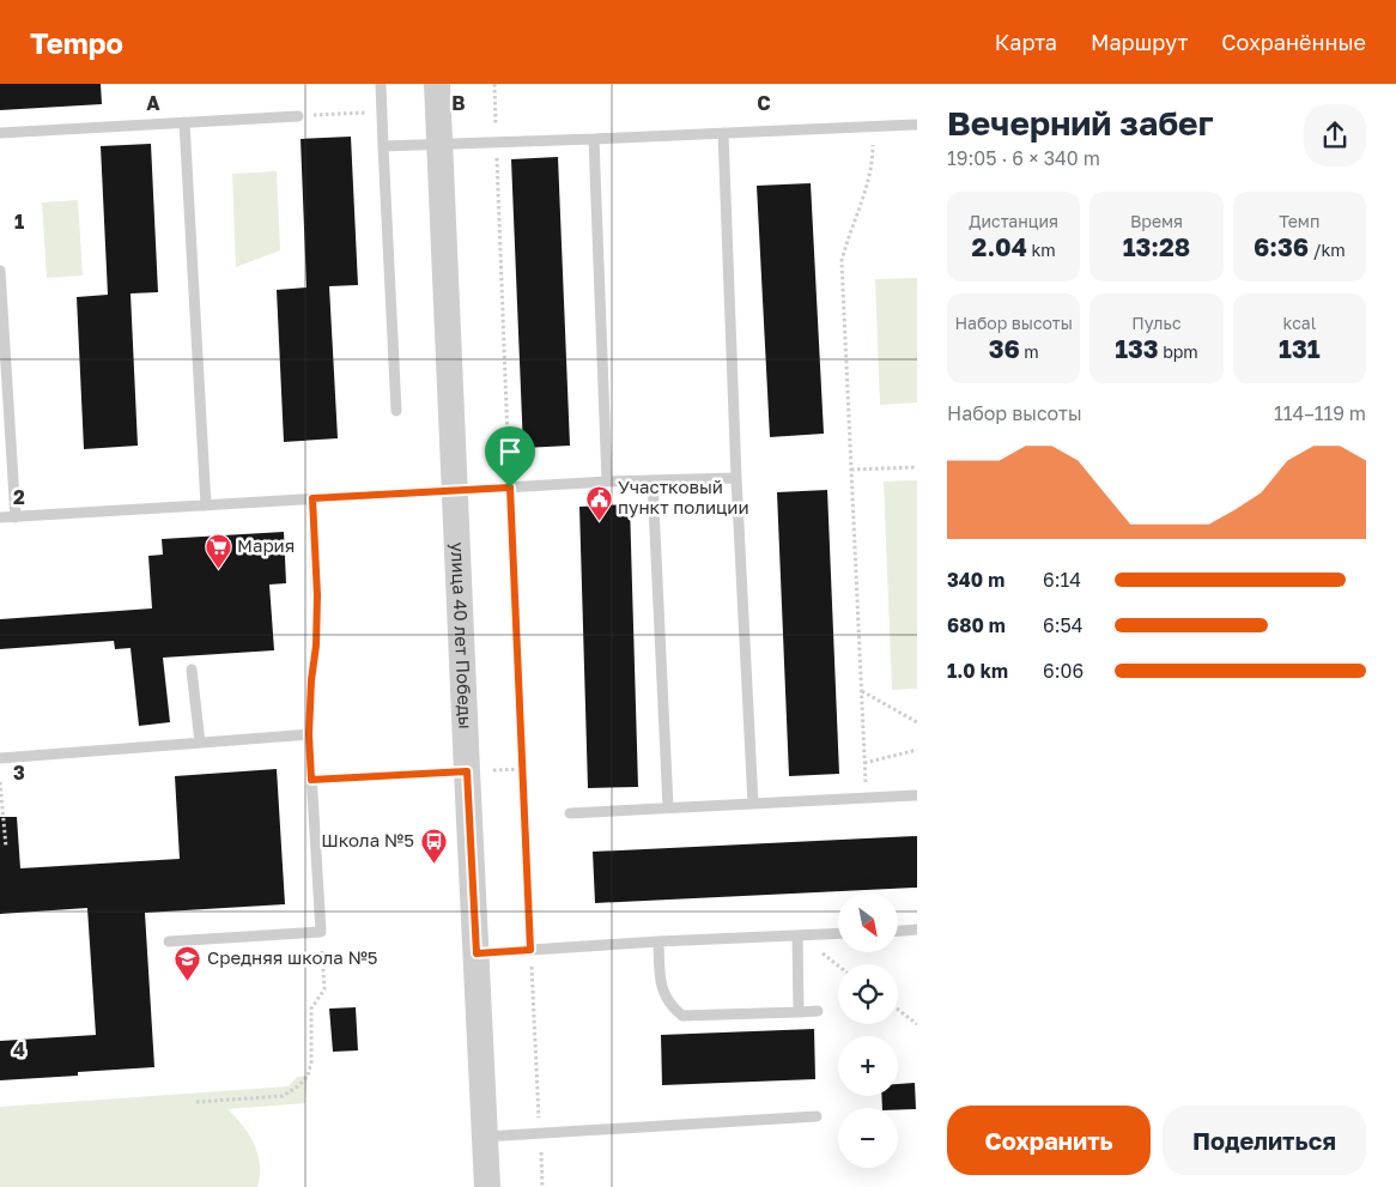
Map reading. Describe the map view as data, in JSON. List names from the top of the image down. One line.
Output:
{"streets":{"street":["улица 40 лет Победы"]},"places":{"public building":["Участковый пункт полиции"],"supermarket":["Мария"],"bus stop":["Школа №5"],"school or university":["Средняя школа №5"]},"north":"bottom right","page":{"header":"Tempo","nav":["Карта","Маршрут","Сохранённые"],"heading":["Вечерний забег","19:05 · 6 × 340 m"],"stats":[["Дистанция","2.04 km"],["Время","13:28"],["Темп","6:36 /km"],["Набор высоты","36 m"],["Пульс","133 bpm"],["kcal","131"]],"chart":["Набор высоты","114–119 m"],"list":[{"name":"340 m","note":"6:14"},{"name":"680 m","note":"6:54"},{"name":"1.0 km","note":"6:06"}],"map_buttons":["+","−"],"buttons":["Сохранить","Поделиться"]},"grid":{"columns":["A","B","C"],"rows":["1","2","3","4"]}}
